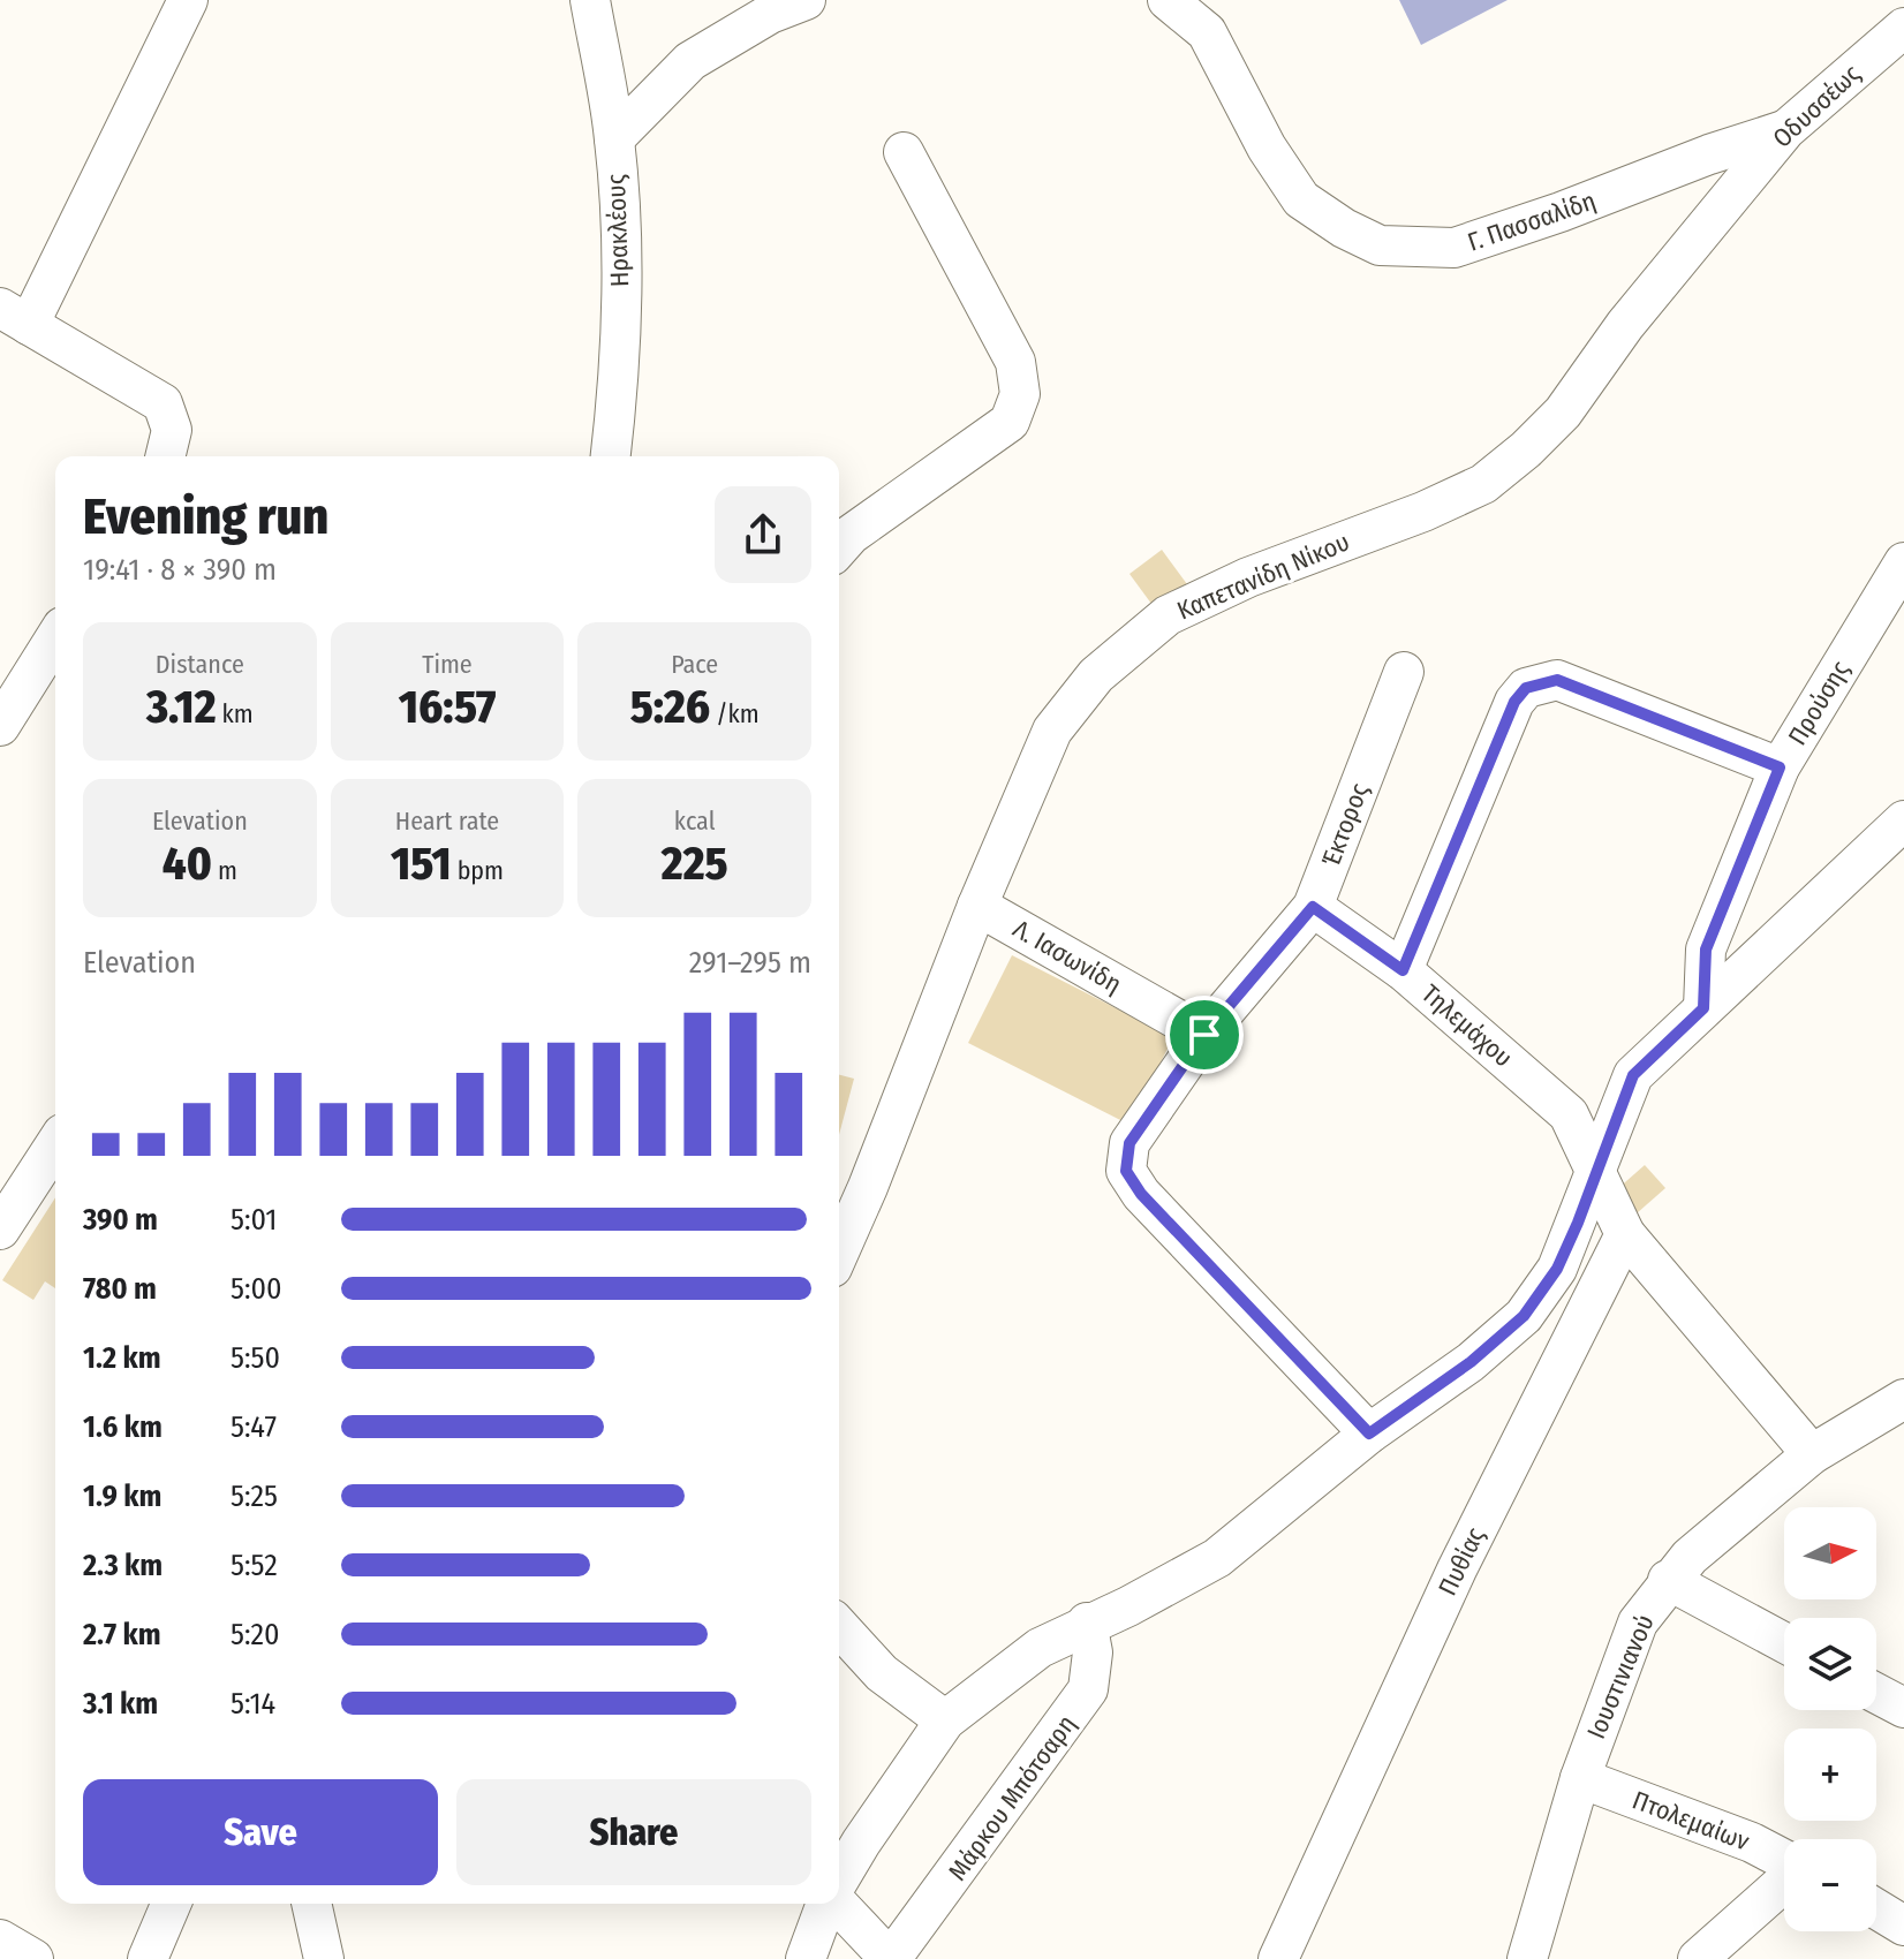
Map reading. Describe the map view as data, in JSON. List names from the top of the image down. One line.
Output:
{"streets":{"street":["Οδυσσέως","Γ. Πασσαλίδη","Ηρακλέους","Καπετανίδη Νίκου","Προύσης","Έκτορος","Λ. Ιασωνίδη","Τηλεμάχου","Πυθίας","Ιουστινιανού","Μάρκου Μπότσαρη","Πτολεμαίων"]},"crossings":[["Οδυσσέως","Γ. Πασσαλίδη"],["Οδυσσέως","Καπετανίδη Νίκου"],["Καπετανίδη Νίκου","Λ. Ιασωνίδη"],["Έκτορος","Λ. Ιασωνίδη"],["Έκτορος","Τηλεμάχου"],["Ιουστινιανού","Πτολεμαίων"]],"north":"right","page":{"heading":["Evening run","19:41 · 8 × 390 m"],"stats":[["Distance","3.12 km"],["Time","16:57"],["Pace","5:26 /km"],["Elevation","40 m"],["Heart rate","151 bpm"],["kcal","225"]],"chart":["Elevation","291–295 m"],"list":[{"name":"390 m","note":"5:01"},{"name":"780 m","note":"5:00"},{"name":"1.2 km","note":"5:50"},{"name":"1.6 km","note":"5:47"},{"name":"1.9 km","note":"5:25"},{"name":"2.3 km","note":"5:52"},{"name":"2.7 km","note":"5:20"},{"name":"3.1 km","note":"5:14"}],"map_buttons":["+","−"],"buttons":["Save","Share"]}}
